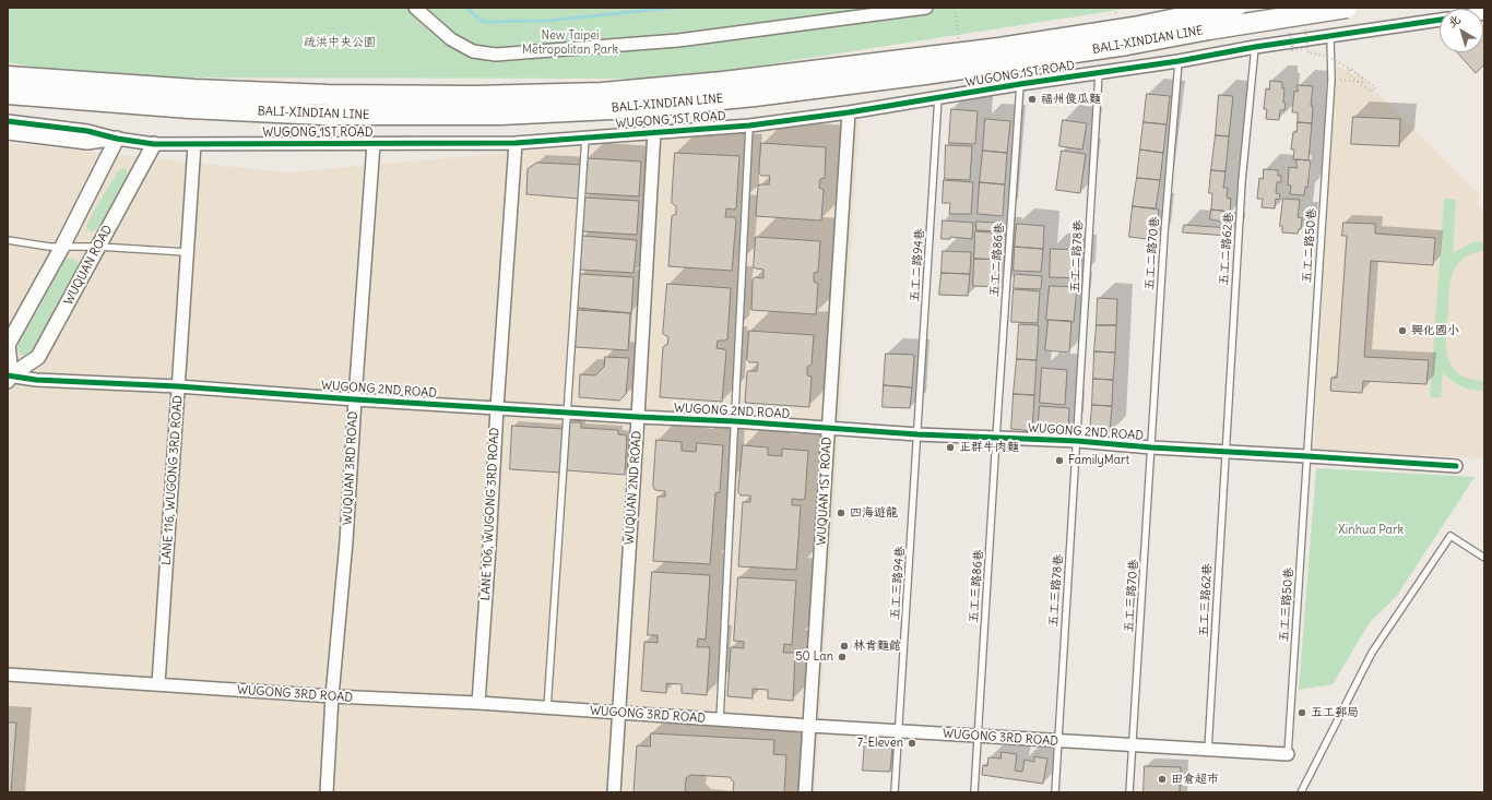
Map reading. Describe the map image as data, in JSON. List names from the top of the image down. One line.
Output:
{"streets":{"highway":["BALI-XINDIAN LINE"],"street":["WUGONG 1ST ROAD","WUQUAN ROAD","WUGONG 2ND ROAD","WUQUAN 3RD ROAD","LANE 116, WUGONG 3RD ROAD","WUQUAN 2ND ROAD","WUQUAN 1ST ROAD","LANE 106, WUGONG 3RD ROAD","WUGONG 3RD ROAD"],"lane":["五工二路50巷","五工二路62巷","五工二路70巷","五工二路78巷","五工二路86巷","五工二路94巷","五工三路94巷","五工三路86巷","五工三路78巷","五工三路70巷","五工三路62巷","五工三路50巷"]},"crossings":[["WUGONG 1ST ROAD","五工二路50巷"],["WUGONG 1ST ROAD","五工二路62巷"],["WUGONG 1ST ROAD","五工二路70巷"],["WUGONG 1ST ROAD","五工二路78巷"],["WUGONG 1ST ROAD","五工二路86巷"],["WUGONG 1ST ROAD","WUQUAN ROAD"],["WUGONG 1ST ROAD","五工二路94巷"],["WUGONG 1ST ROAD","WUQUAN 3RD ROAD"],["WUGONG 1ST ROAD","LANE 116, WUGONG 3RD ROAD"],["WUGONG 1ST ROAD","WUQUAN 2ND ROAD"],["WUGONG 1ST ROAD","WUQUAN 1ST ROAD"],["WUGONG 1ST ROAD","LANE 106, WUGONG 3RD ROAD"],["五工二路50巷","WUGONG 2ND ROAD"],["五工二路50巷","五工三路50巷"],["五工二路62巷","WUGONG 2ND ROAD"],["五工二路62巷","五工三路62巷"],["五工二路70巷","WUGONG 2ND ROAD"],["五工二路70巷","五工三路70巷"],["五工二路78巷","WUGONG 2ND ROAD"],["五工二路78巷","五工三路78巷"],["五工二路86巷","WUGONG 2ND ROAD"],["五工二路86巷","五工三路86巷"],["WUQUAN ROAD","WUGONG 2ND ROAD"],["五工二路94巷","WUGONG 2ND ROAD"],["五工二路94巷","五工三路94巷"],["WUGONG 2ND ROAD","WUQUAN 3RD ROAD"],["WUGONG 2ND ROAD","LANE 116, WUGONG 3RD ROAD"],["WUGONG 2ND ROAD","WUQUAN 2ND ROAD"],["WUGONG 2ND ROAD","WUQUAN 1ST ROAD"],["WUGONG 2ND ROAD","LANE 106, WUGONG 3RD ROAD"],["WUGONG 2ND ROAD","五工三路94巷"],["WUGONG 2ND ROAD","五工三路86巷"],["WUGONG 2ND ROAD","五工三路78巷"],["WUGONG 2ND ROAD","五工三路70巷"],["WUGONG 2ND ROAD","五工三路62巷"],["WUGONG 2ND ROAD","五工三路50巷"],["WUQUAN 3RD ROAD","WUGONG 3RD ROAD"],["LANE 116, WUGONG 3RD ROAD","WUGONG 3RD ROAD"],["WUQUAN 2ND ROAD","WUGONG 3RD ROAD"],["WUQUAN 1ST ROAD","WUGONG 3RD ROAD"],["LANE 106, WUGONG 3RD ROAD","WUGONG 3RD ROAD"],["五工三路94巷","WUGONG 3RD ROAD"],["五工三路86巷","WUGONG 3RD ROAD"],["五工三路78巷","WUGONG 3RD ROAD"],["五工三路70巷","WUGONG 3RD ROAD"],["五工三路62巷","WUGONG 3RD ROAD"],["五工三路50巷","WUGONG 3RD ROAD"]],"parks":["New Taipei Metropolitan Park","疏洪中央公園","Xinhua Park"],"places":["福州傻瓜麵","興化國小","正群牛肉麵","FamilyMart","四海遊龍","林肯麵館","50 Lan","五工郵局","7-Eleven","田倉超市"],"north":"top left"}
